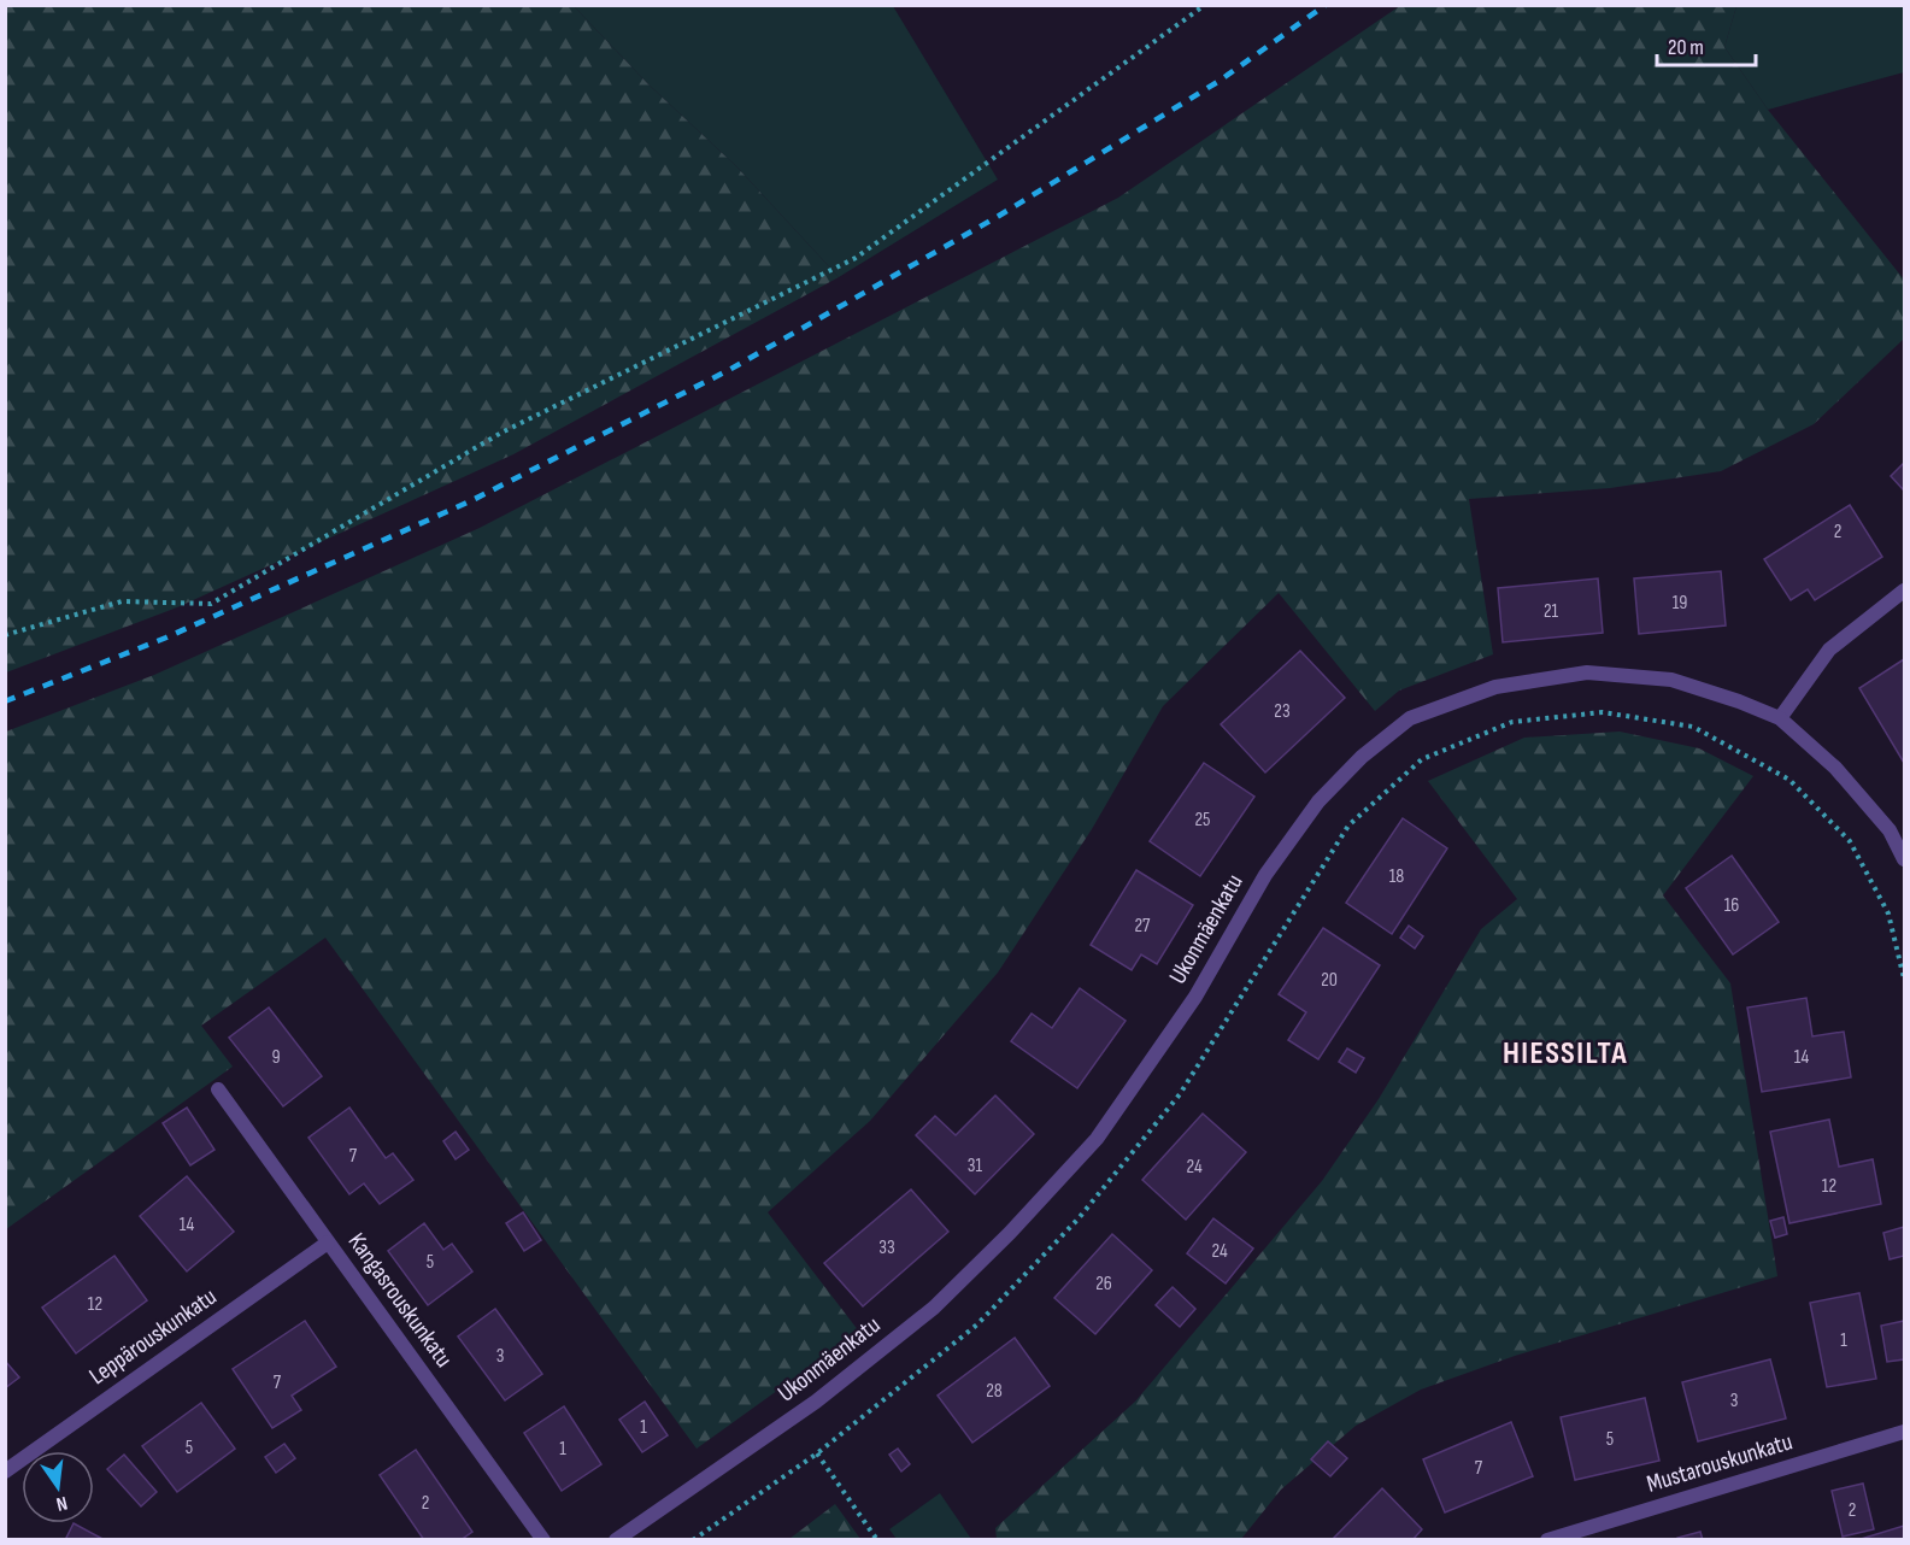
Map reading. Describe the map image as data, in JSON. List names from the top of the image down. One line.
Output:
{"streets":{"street":["Ukonmäenkatu","Kangasrouskunkatu","Leppärouskunkatu","Mustarouskunkatu"]},"crossings":[["Kangasrouskunkatu","Leppärouskunkatu"]],"districts":["HIESSILTA"],"house_numbers":["2","19","21","23","25","18","16","27","20","9","14","7","31","24","12","14","33","24","5","26","12","1","3","7","28","3","1","5","5","1","7","2","2"],"scale_bar":"20 m","north":"bottom"}
